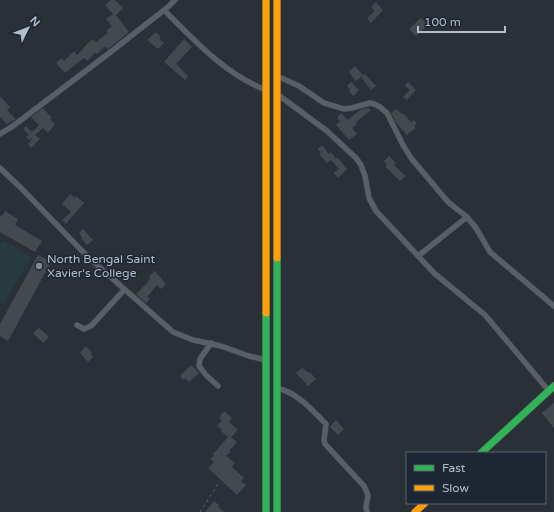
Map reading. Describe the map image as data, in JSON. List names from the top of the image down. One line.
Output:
{"places":["North Bengal Saint Xavier's College"],"legend":["Fast","Slow"],"scale_bar":"100 m","north":"top right"}
